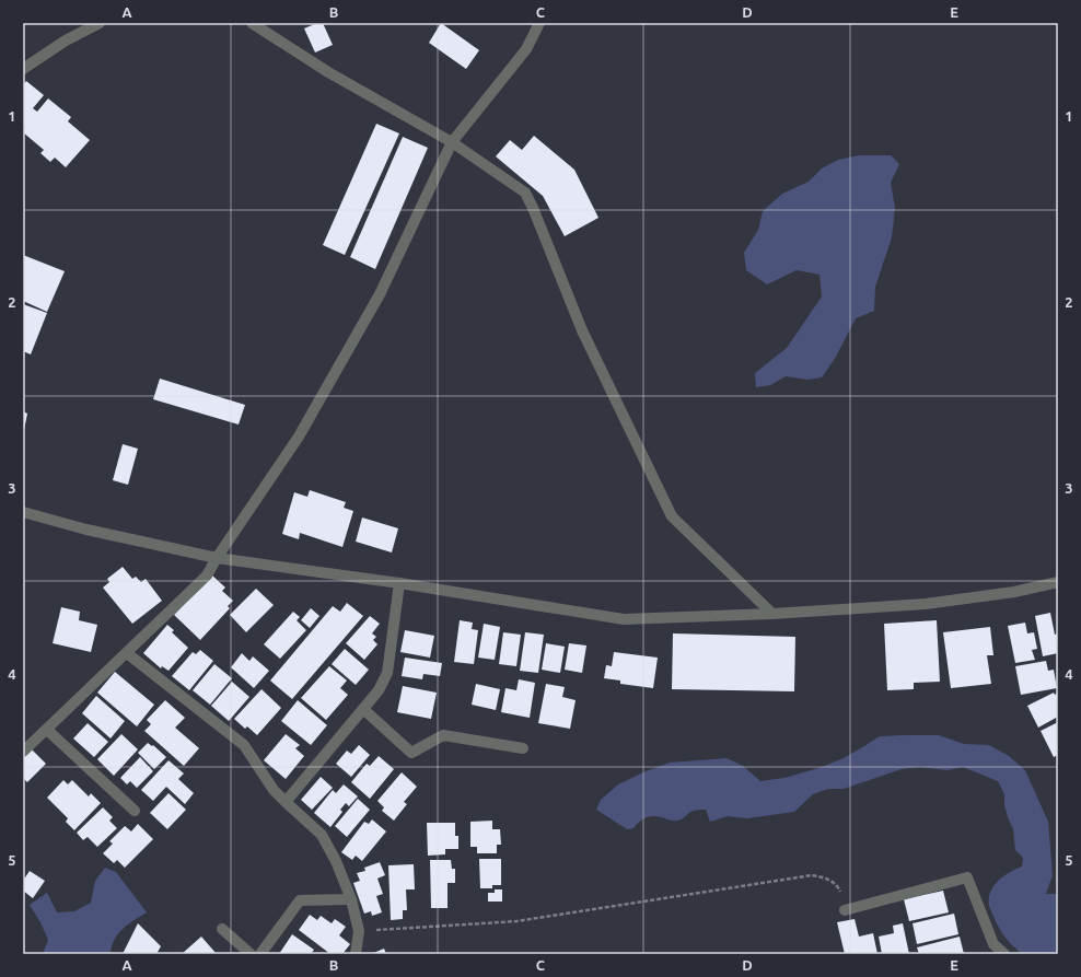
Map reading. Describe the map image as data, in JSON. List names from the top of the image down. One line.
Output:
{"grid":{"columns":["A","B","C","D","E"],"rows":["1","2","3","4","5"]}}
